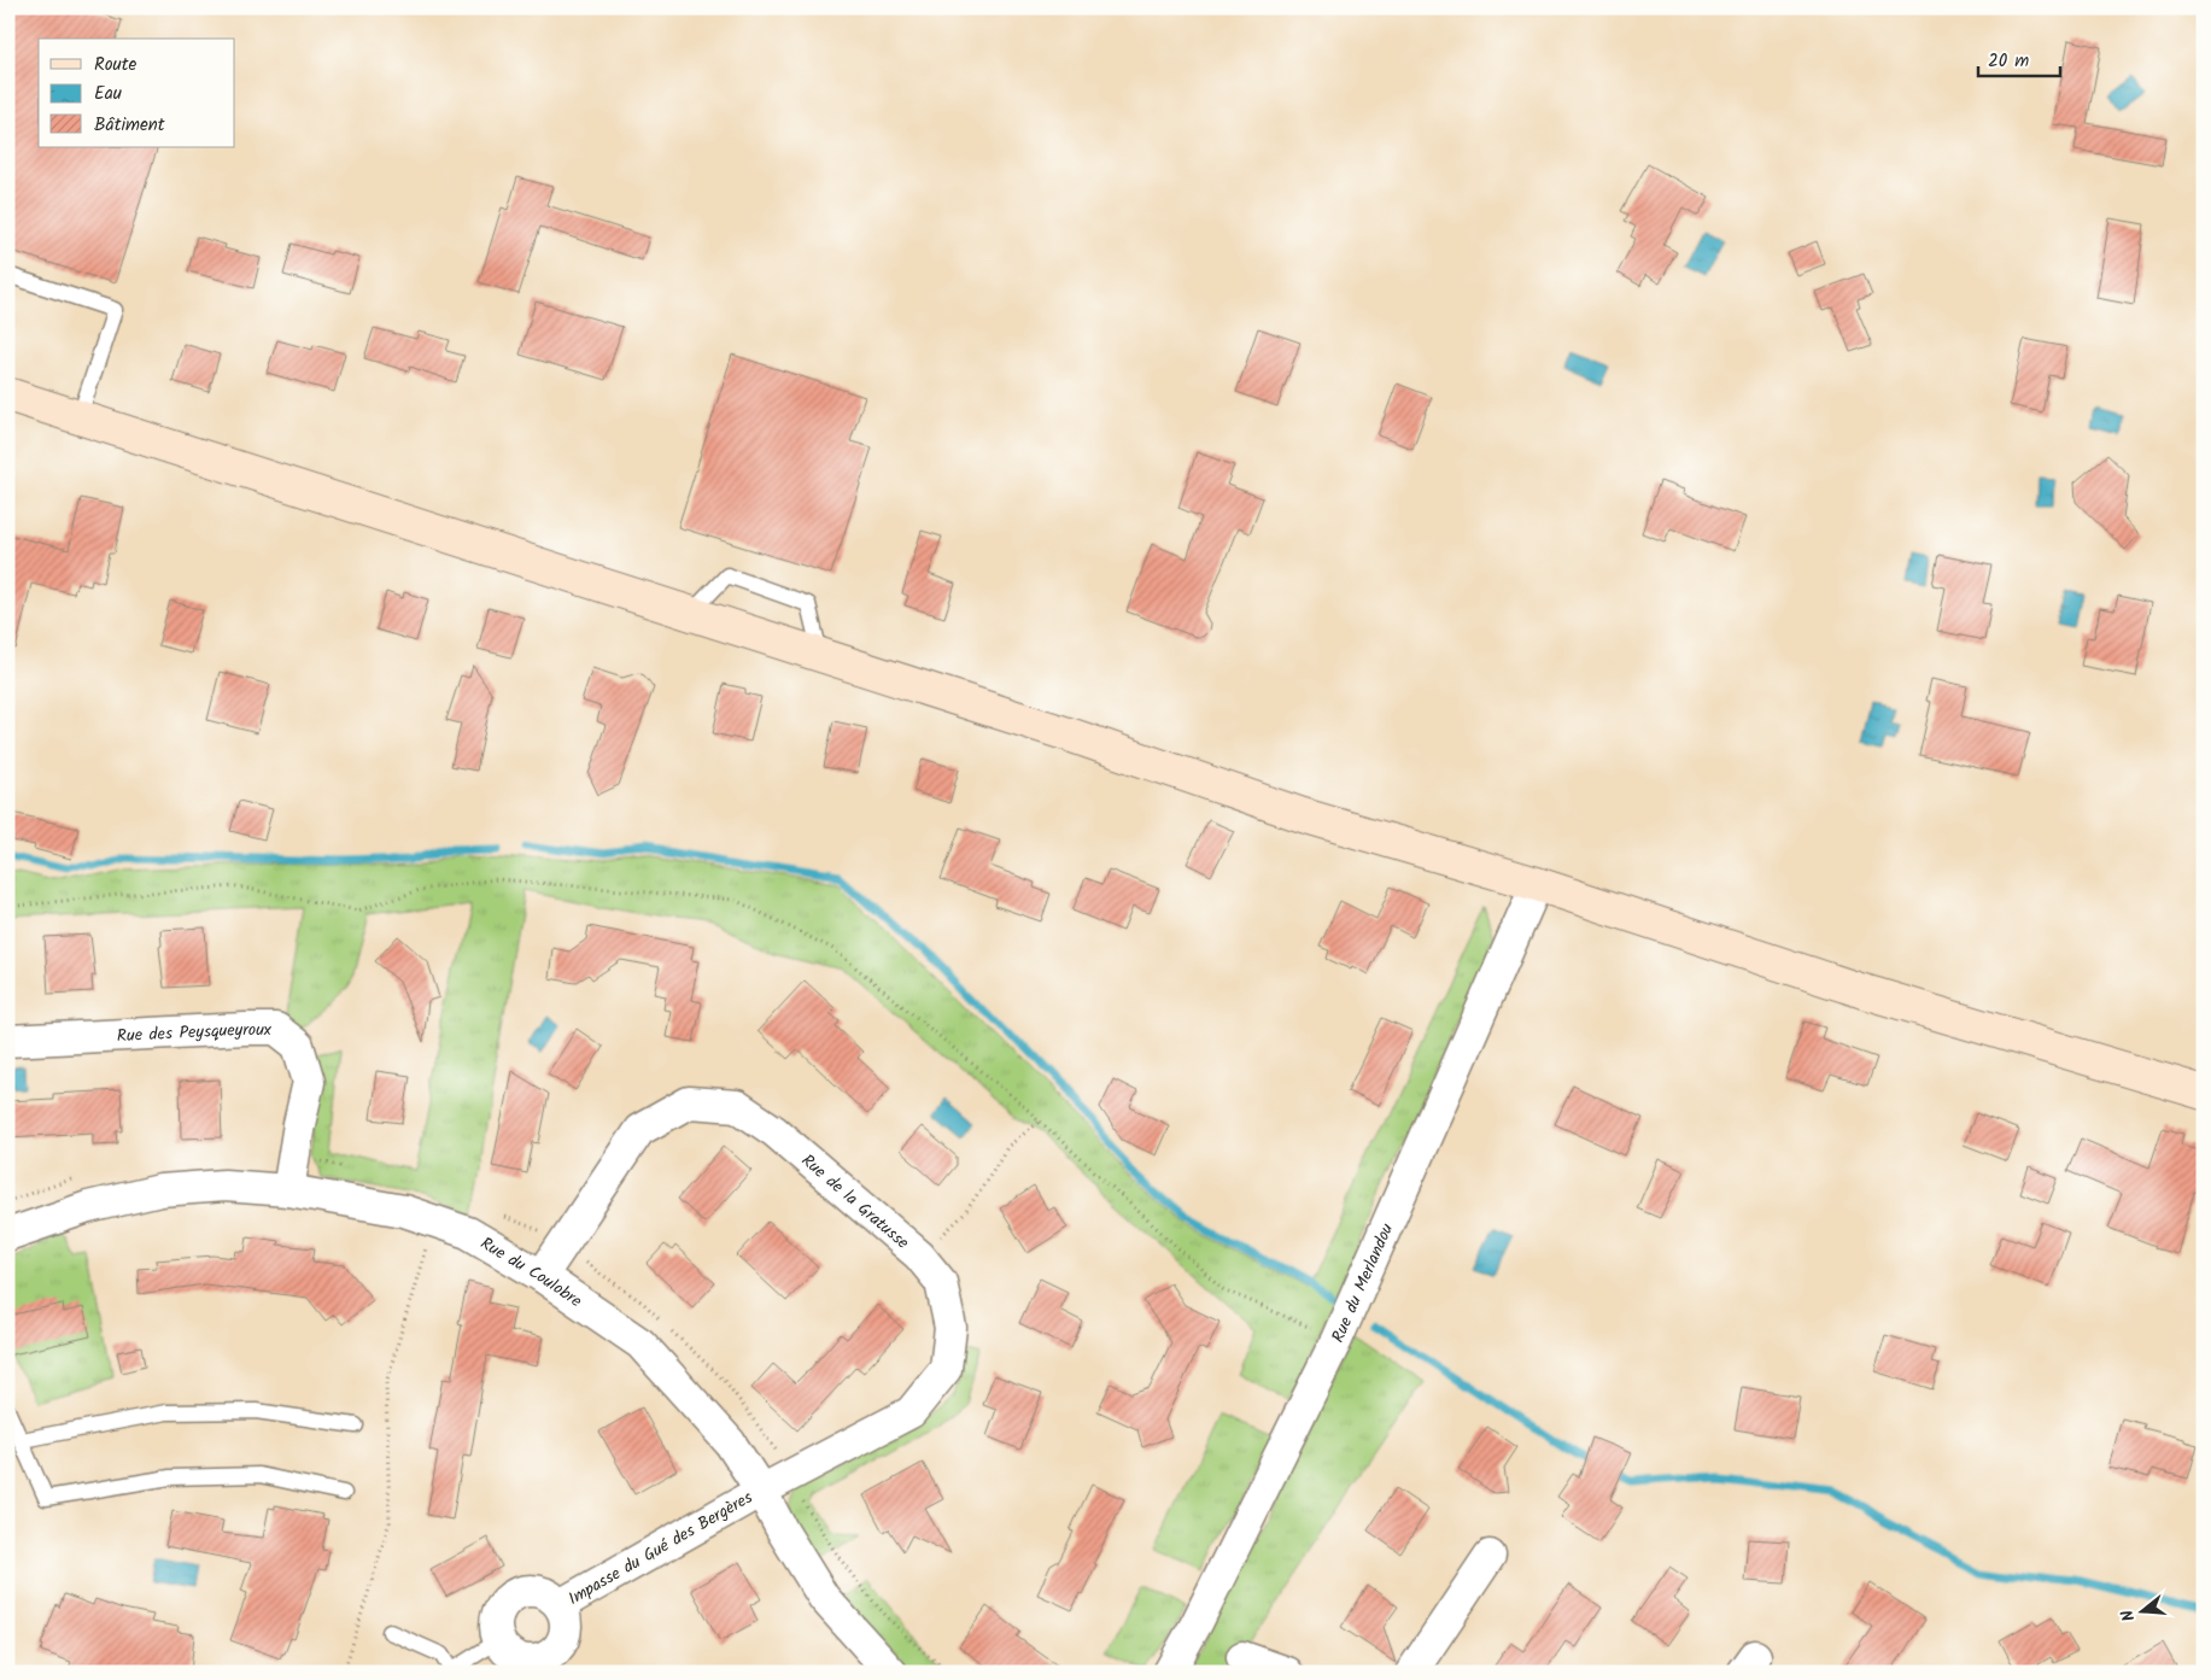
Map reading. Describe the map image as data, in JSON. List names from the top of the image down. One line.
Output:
{"streets":{"street":["Rue des Peysqueyroux","Rue de la Gratusse","Rue du Coulobre","Rue du Merlandou","Impasse du Gué des Bergères"]},"crossings":[["Rue des Peysqueyroux","Rue du Coulobre"],["Rue de la Gratusse","Rue du Coulobre"],["Rue de la Gratusse","Impasse du Gué des Bergères"],["Rue du Coulobre","Impasse du Gué des Bergères"]],"legend":["Route","Eau","Bâtiment"],"scale_bar":"20 m","north":"left"}
